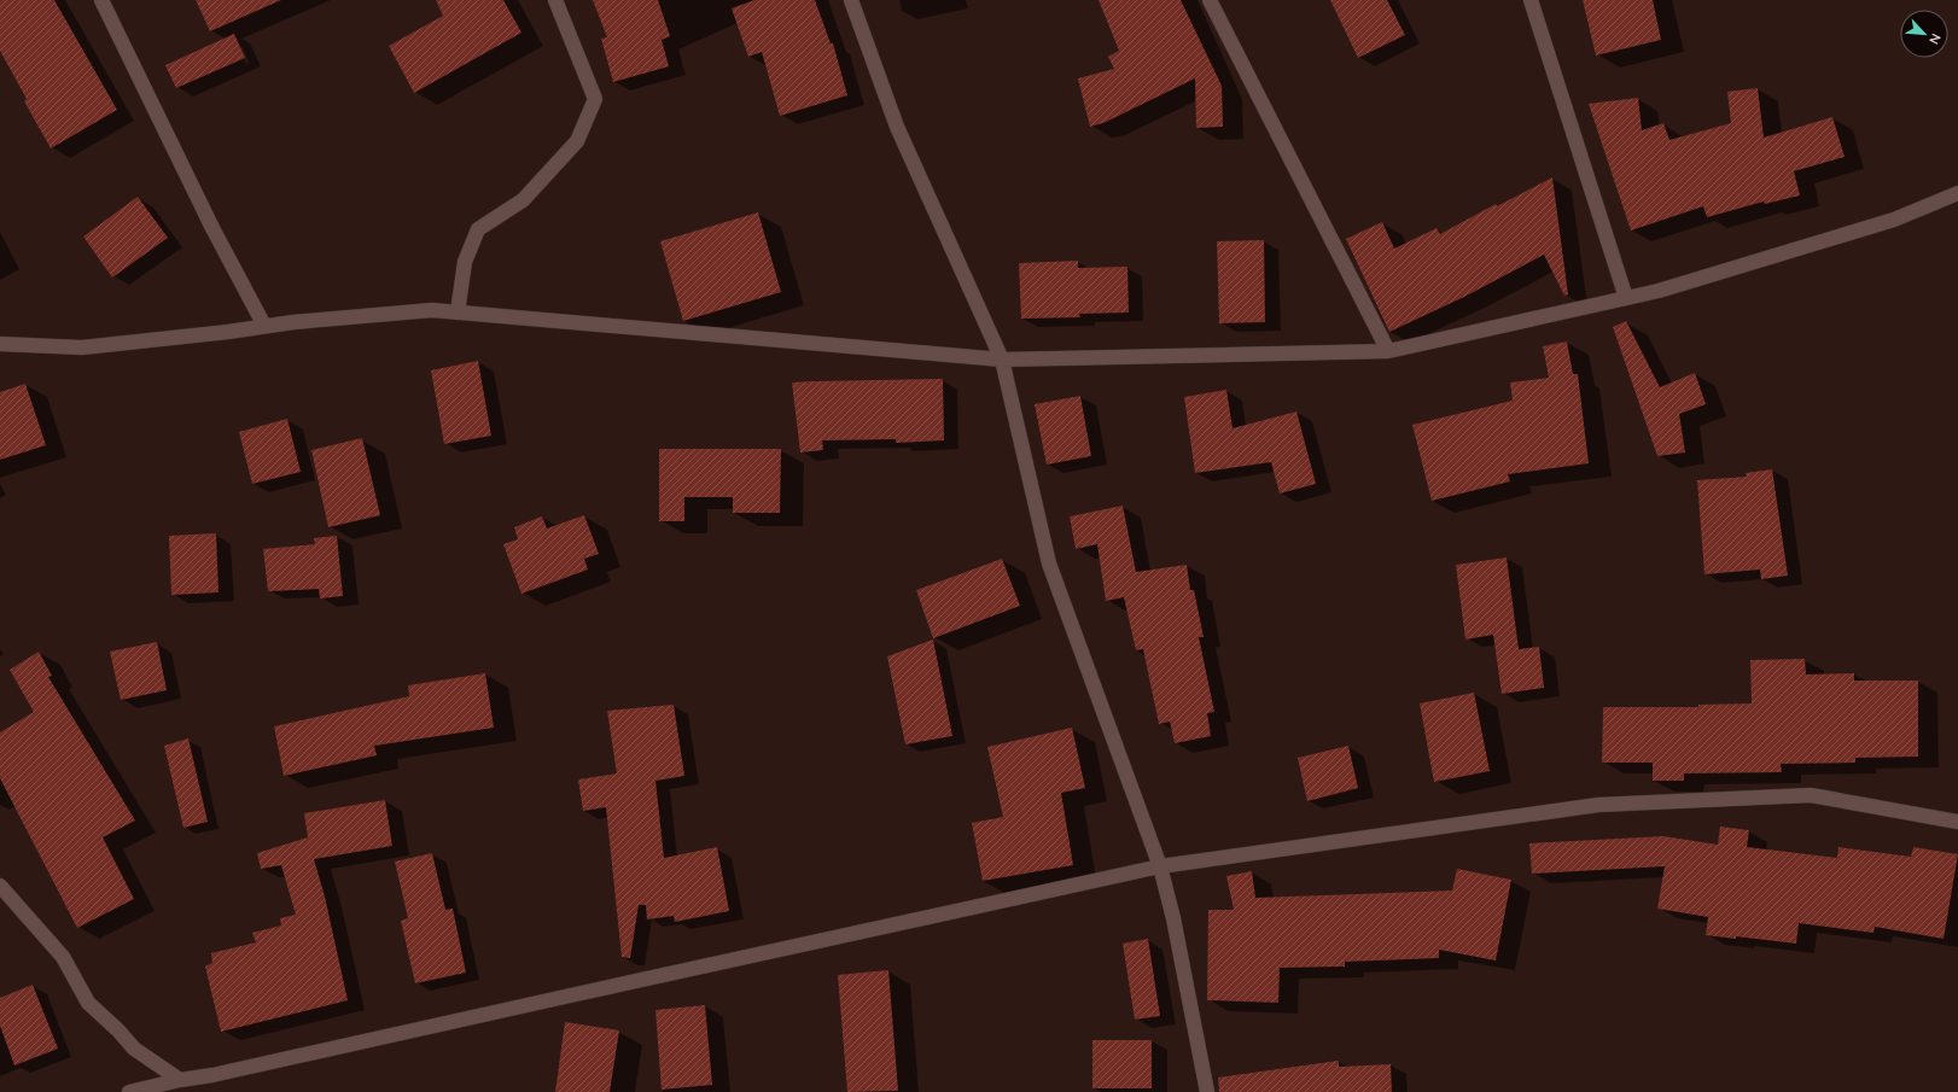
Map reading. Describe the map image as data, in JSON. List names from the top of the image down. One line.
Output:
{"north":"bottom right"}
